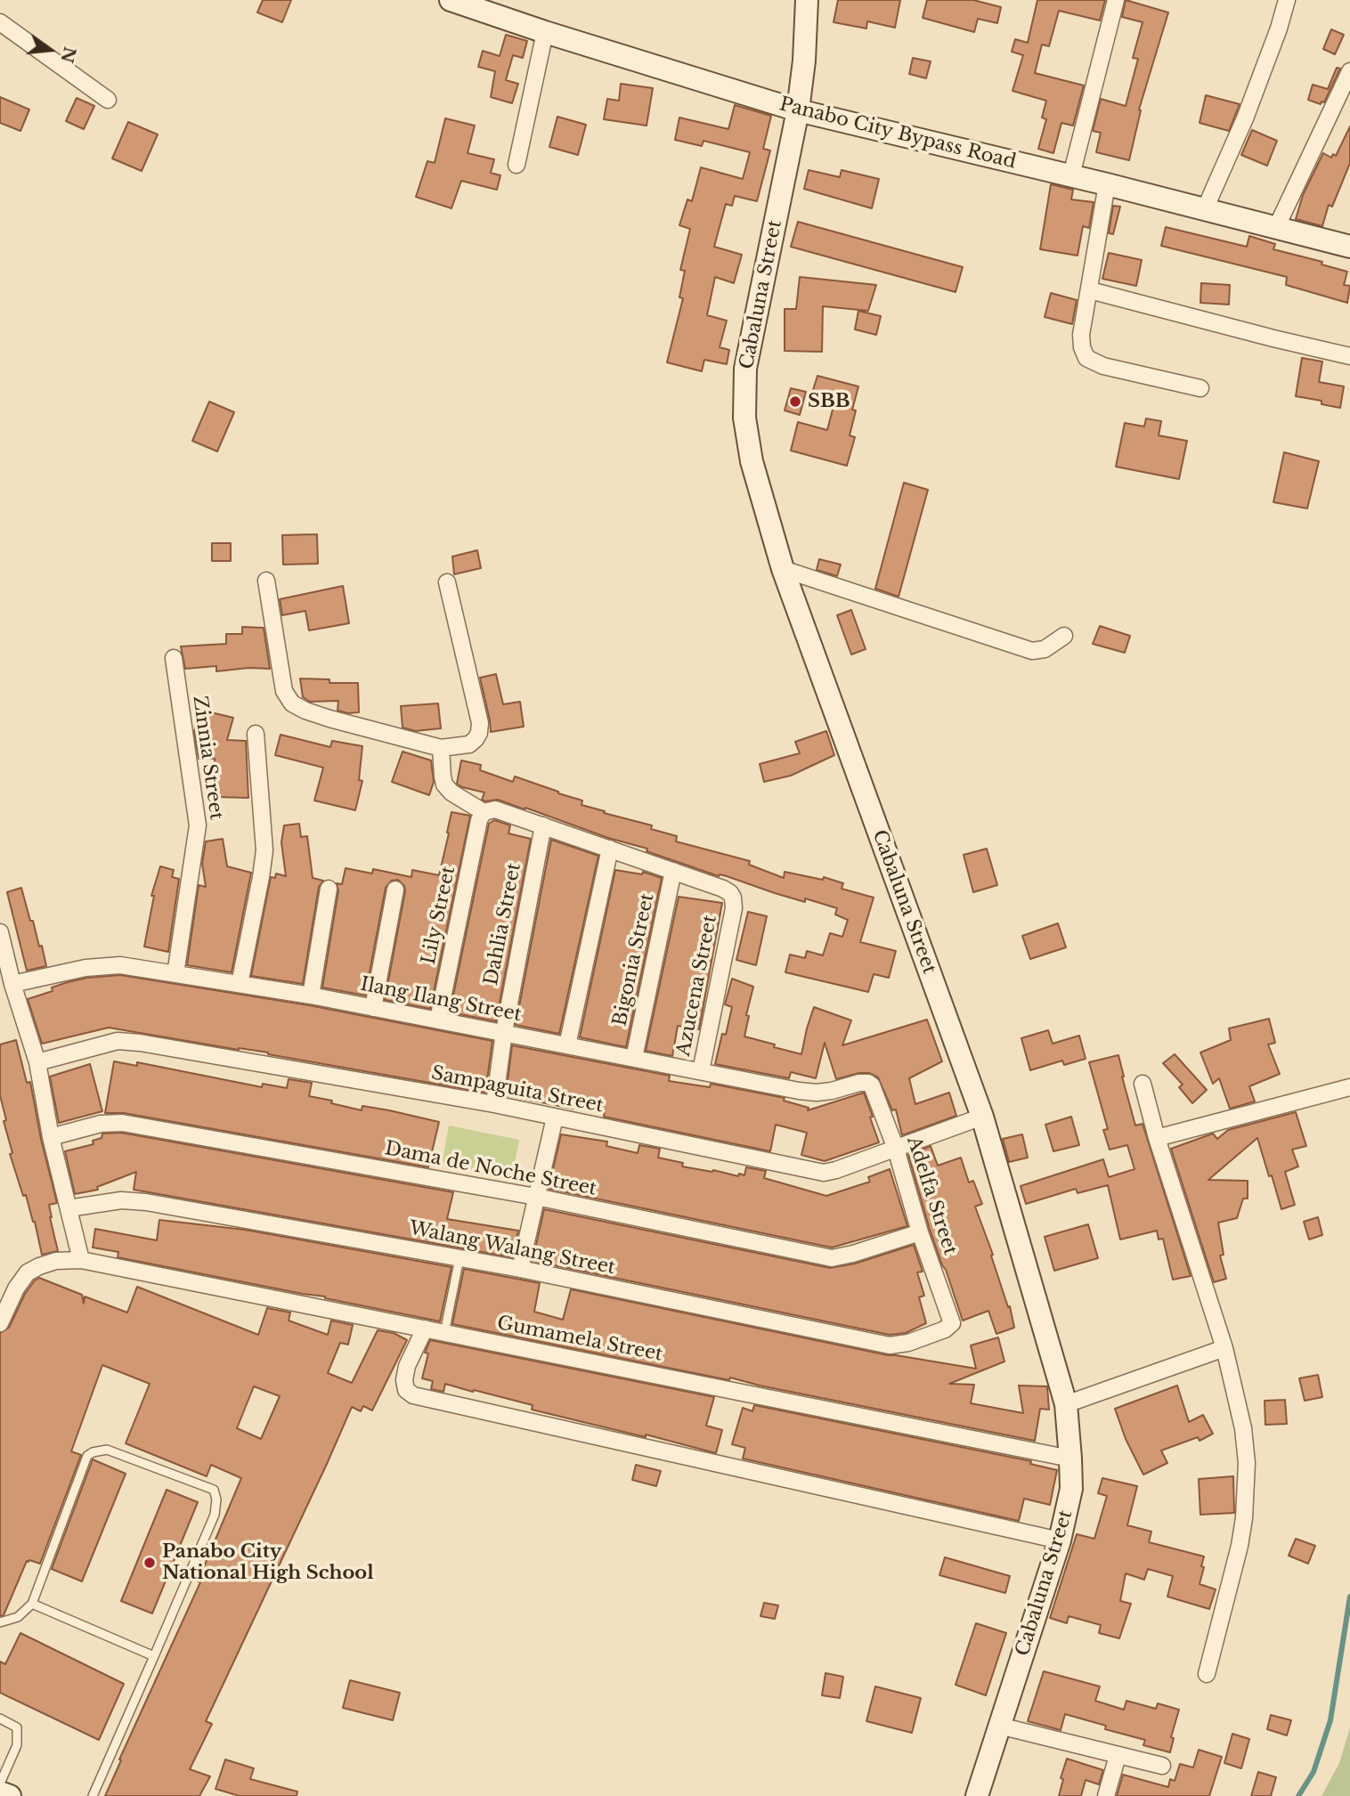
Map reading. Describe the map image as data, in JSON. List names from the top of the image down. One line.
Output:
{"streets":{"main road":["Panabo City Bypass Road","Cabaluna Street"],"street":["Zinnia Street","Lily Street","Dahlia Street","Bigonia Street","Azucena Street","Ilang Ilang Street","Sampaguita Street","Dama de Noche Street","Adelfa Street","Walang Walang Street","Gumamela Street"]},"crossings":[["Panabo City Bypass Road","Cabaluna Street"],["Cabaluna Street","Sampaguita Street"],["Cabaluna Street","Gumamela Street"],["Zinnia Street","Ilang Ilang Street"],["Lily Street","Ilang Ilang Street"],["Dahlia Street","Ilang Ilang Street"],["Dahlia Street","Sampaguita Street"],["Bigonia Street","Azucena Street"],["Bigonia Street","Ilang Ilang Street"],["Azucena Street","Ilang Ilang Street"],["Ilang Ilang Street","Adelfa Street"],["Sampaguita Street","Adelfa Street"],["Dama de Noche Street","Adelfa Street"],["Adelfa Street","Walang Walang Street"]],"places":["SBB","Panabo City National High School"],"north":"right"}
